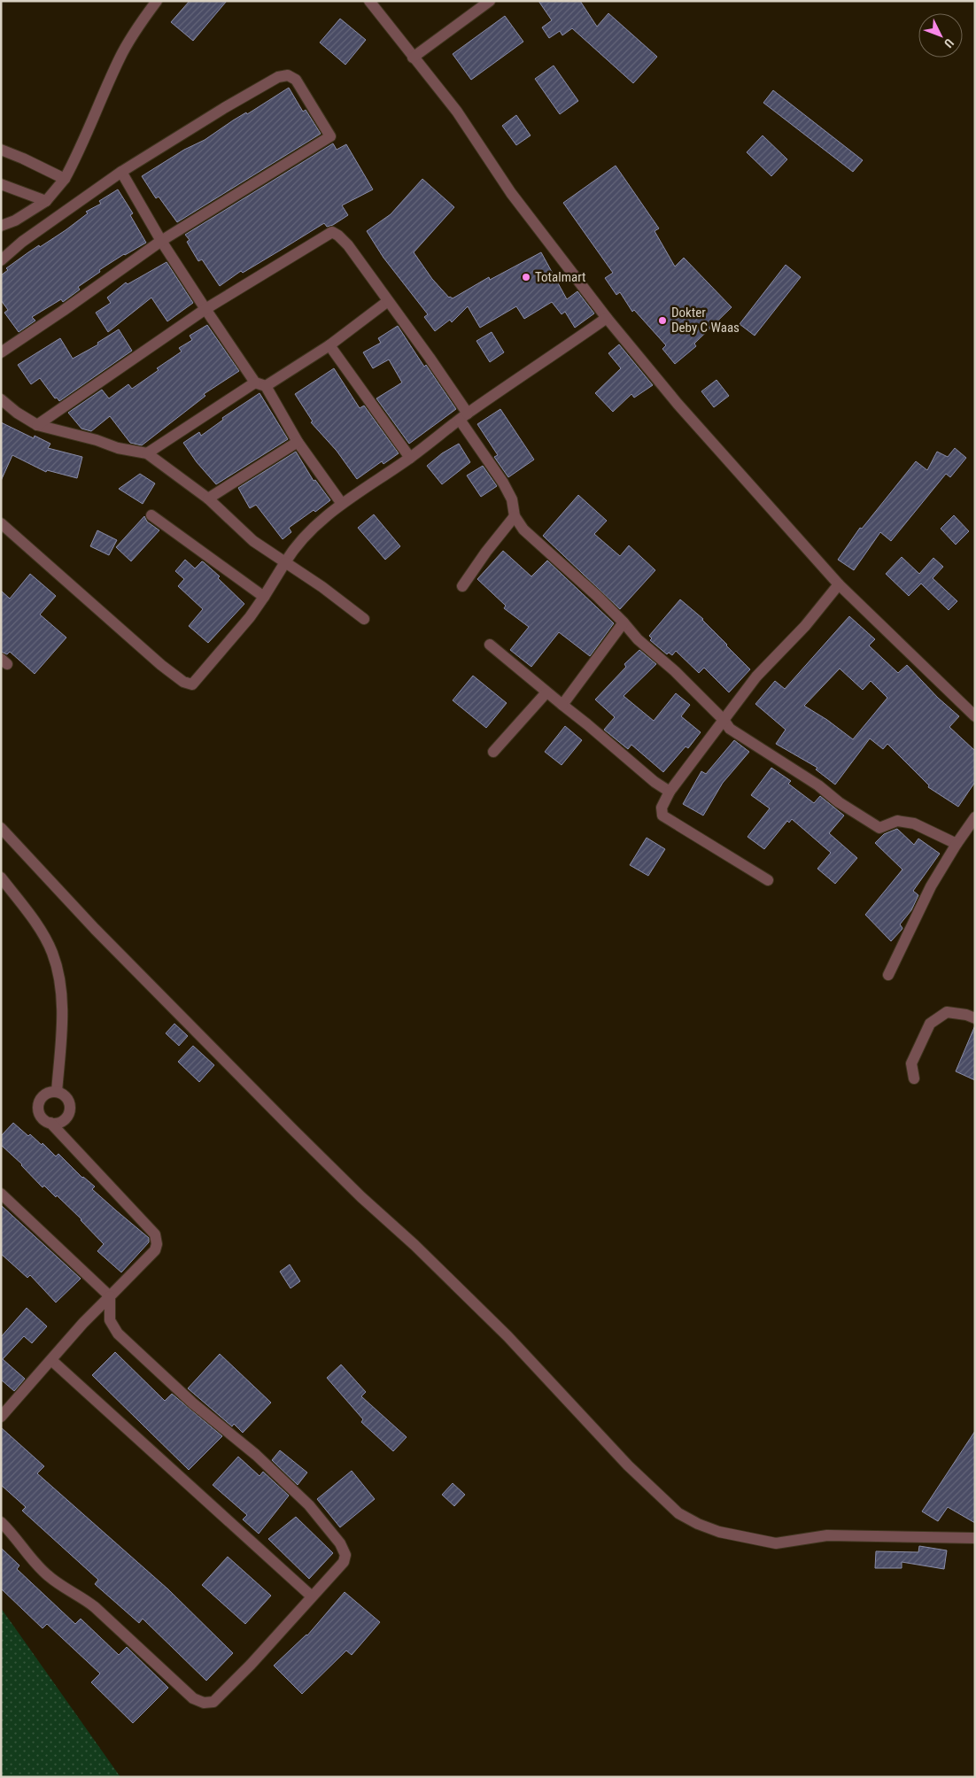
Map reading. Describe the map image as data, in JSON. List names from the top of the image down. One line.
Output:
{"places":["Totalmart","Dokter Deby C Waas"],"north":"bottom right"}
